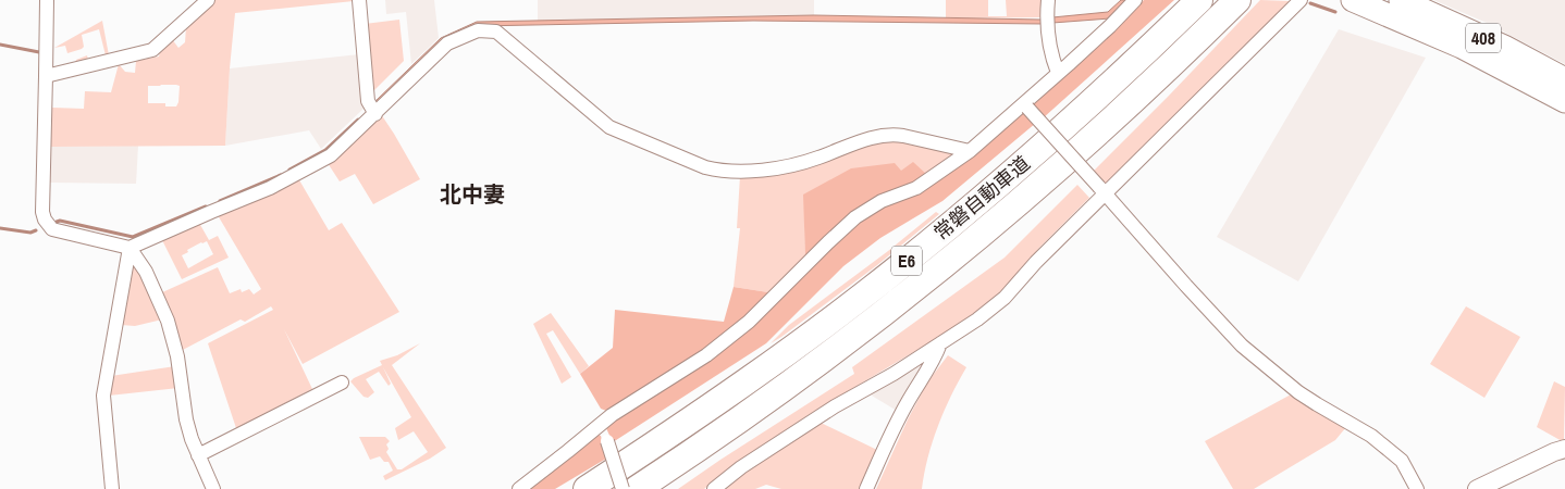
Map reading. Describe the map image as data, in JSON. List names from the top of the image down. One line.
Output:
{"streets":{"highway":["408","常磐自動車道","E6"]},"districts":["北中妻"]}
